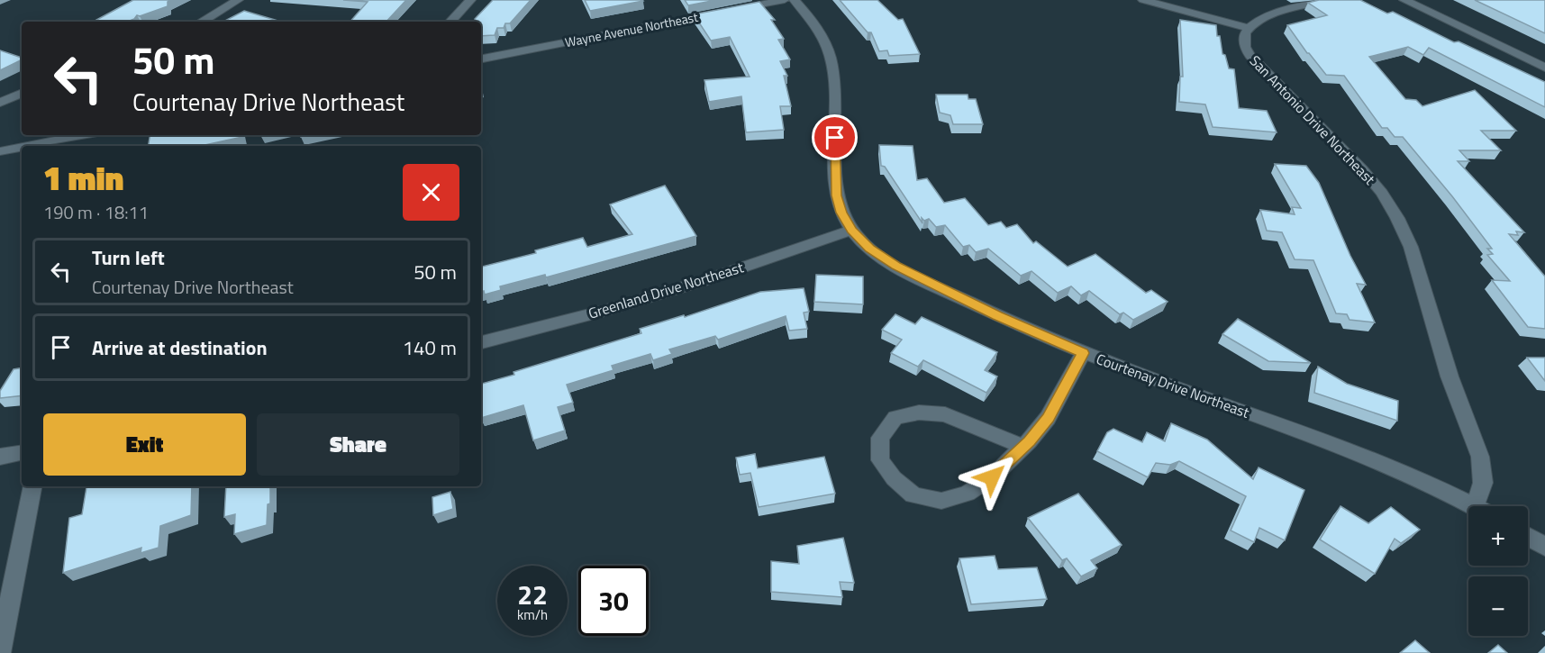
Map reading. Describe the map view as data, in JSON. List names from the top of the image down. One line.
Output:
{"streets":{"street":["Wayne Avenue Northeast","San Antonio Drive Northeast","Greenland Drive Northeast","Courtenay Drive Northeast"]},"crossings":[["San Antonio Drive Northeast","Courtenay Drive Northeast"],["Greenland Drive Northeast","Courtenay Drive Northeast"]],"page":{"turn":["50 m","Courtenay Drive Northeast"],"heading":["1 min","190 m · 18:11"],"list":[{"name":"Turn left","note":"Courtenay Drive Northeast","value":"50 m"},{"name":"Arrive at destination","value":"140 m"}],"buttons":["Exit","Share"],"map_buttons":["+","−"],"speed":"22 km/h","limit":"30"}}
